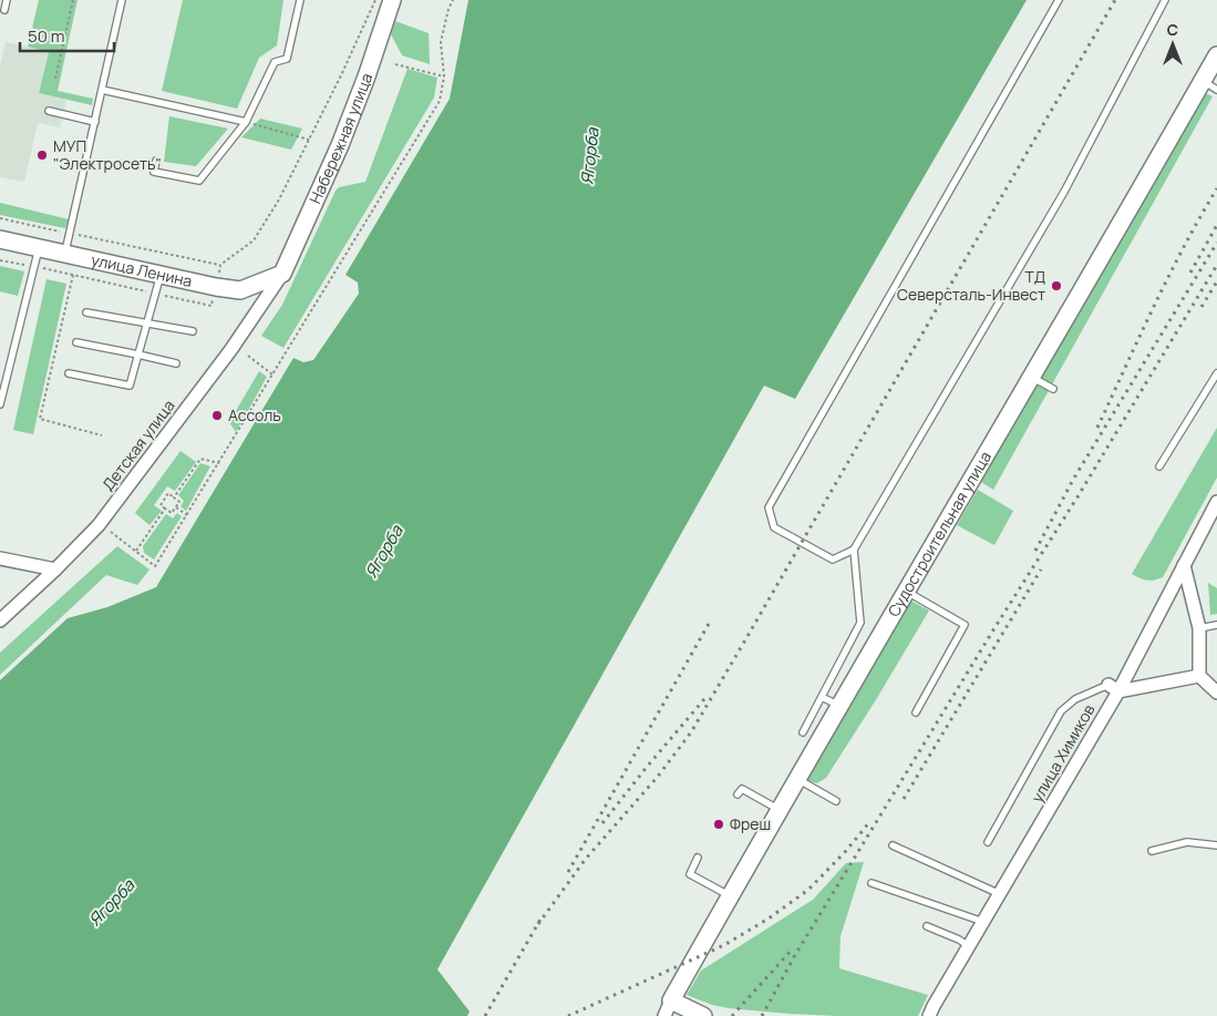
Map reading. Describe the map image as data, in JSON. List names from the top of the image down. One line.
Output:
{"streets":{"main road":["Набережная улица","улица Ленина","Судостроительная улица"],"street":["Детская улица","улица Химиков"]},"crossings":[["Набережная улица","улица Ленина"],["Набережная улица","Детская улица"],["улица Ленина","Детская улица"]],"water":["Ягорба"],"places":["МУП \"Электросеть\"","ТД Северсталь-Инвест","Ассоль","Фреш"],"scale_bar":"50 m","north":"top"}
